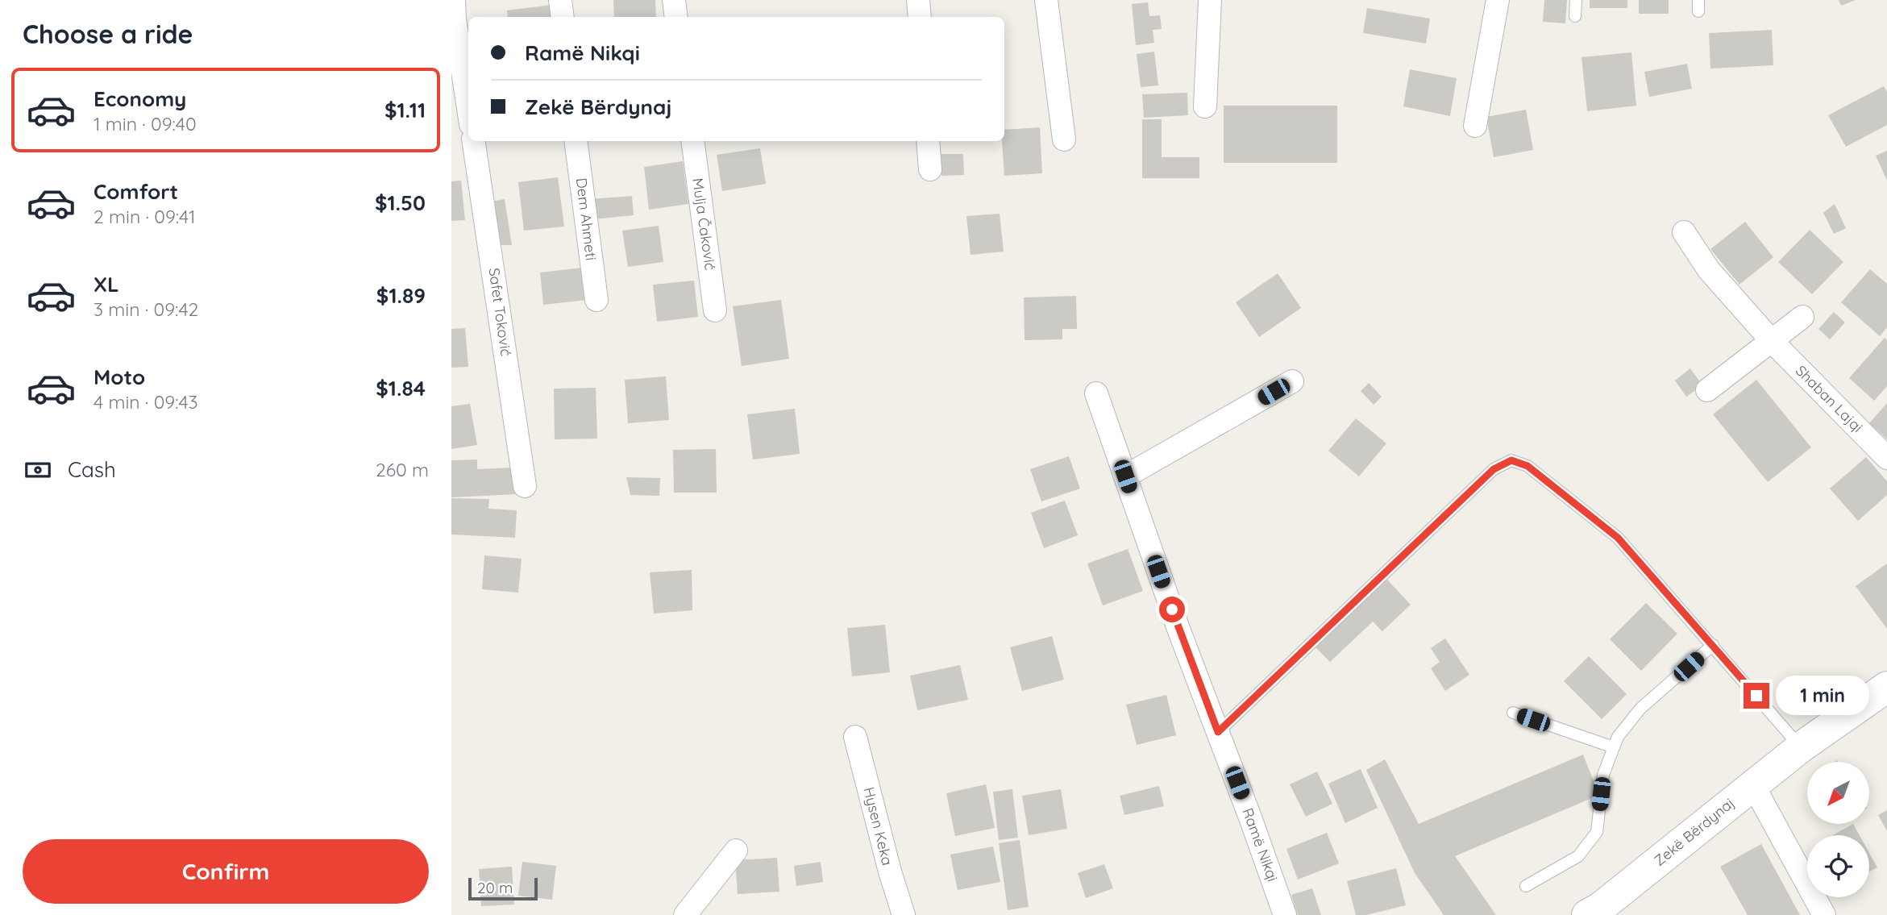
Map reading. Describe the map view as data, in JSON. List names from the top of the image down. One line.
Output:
{"streets":{"main road":["Zekë Bërdynaj"],"street":["Dem Ahmeti","Mulja Čaković","Safet Toković","Shaban Lajqi","Hysen Keka","Ramë Nikqi"]},"scale_bar":"20 m","north":"bottom left","page":{"heading":"Choose a ride","banner":["Ramë Nikqi","Zekë Bërdynaj"],"list":[{"name":"Economy","note":"1 min · 09:40","value":"$1.11"},{"name":"Comfort","note":"2 min · 09:41","value":"$1.50"},{"name":"XL","note":"3 min · 09:42","value":"$1.89"},{"name":"Moto","note":"4 min · 09:43","value":"$1.84"}],"pay":["Cash","260 m"],"bubble":"1 min","buttons":"Confirm","scale":"20 m"}}
